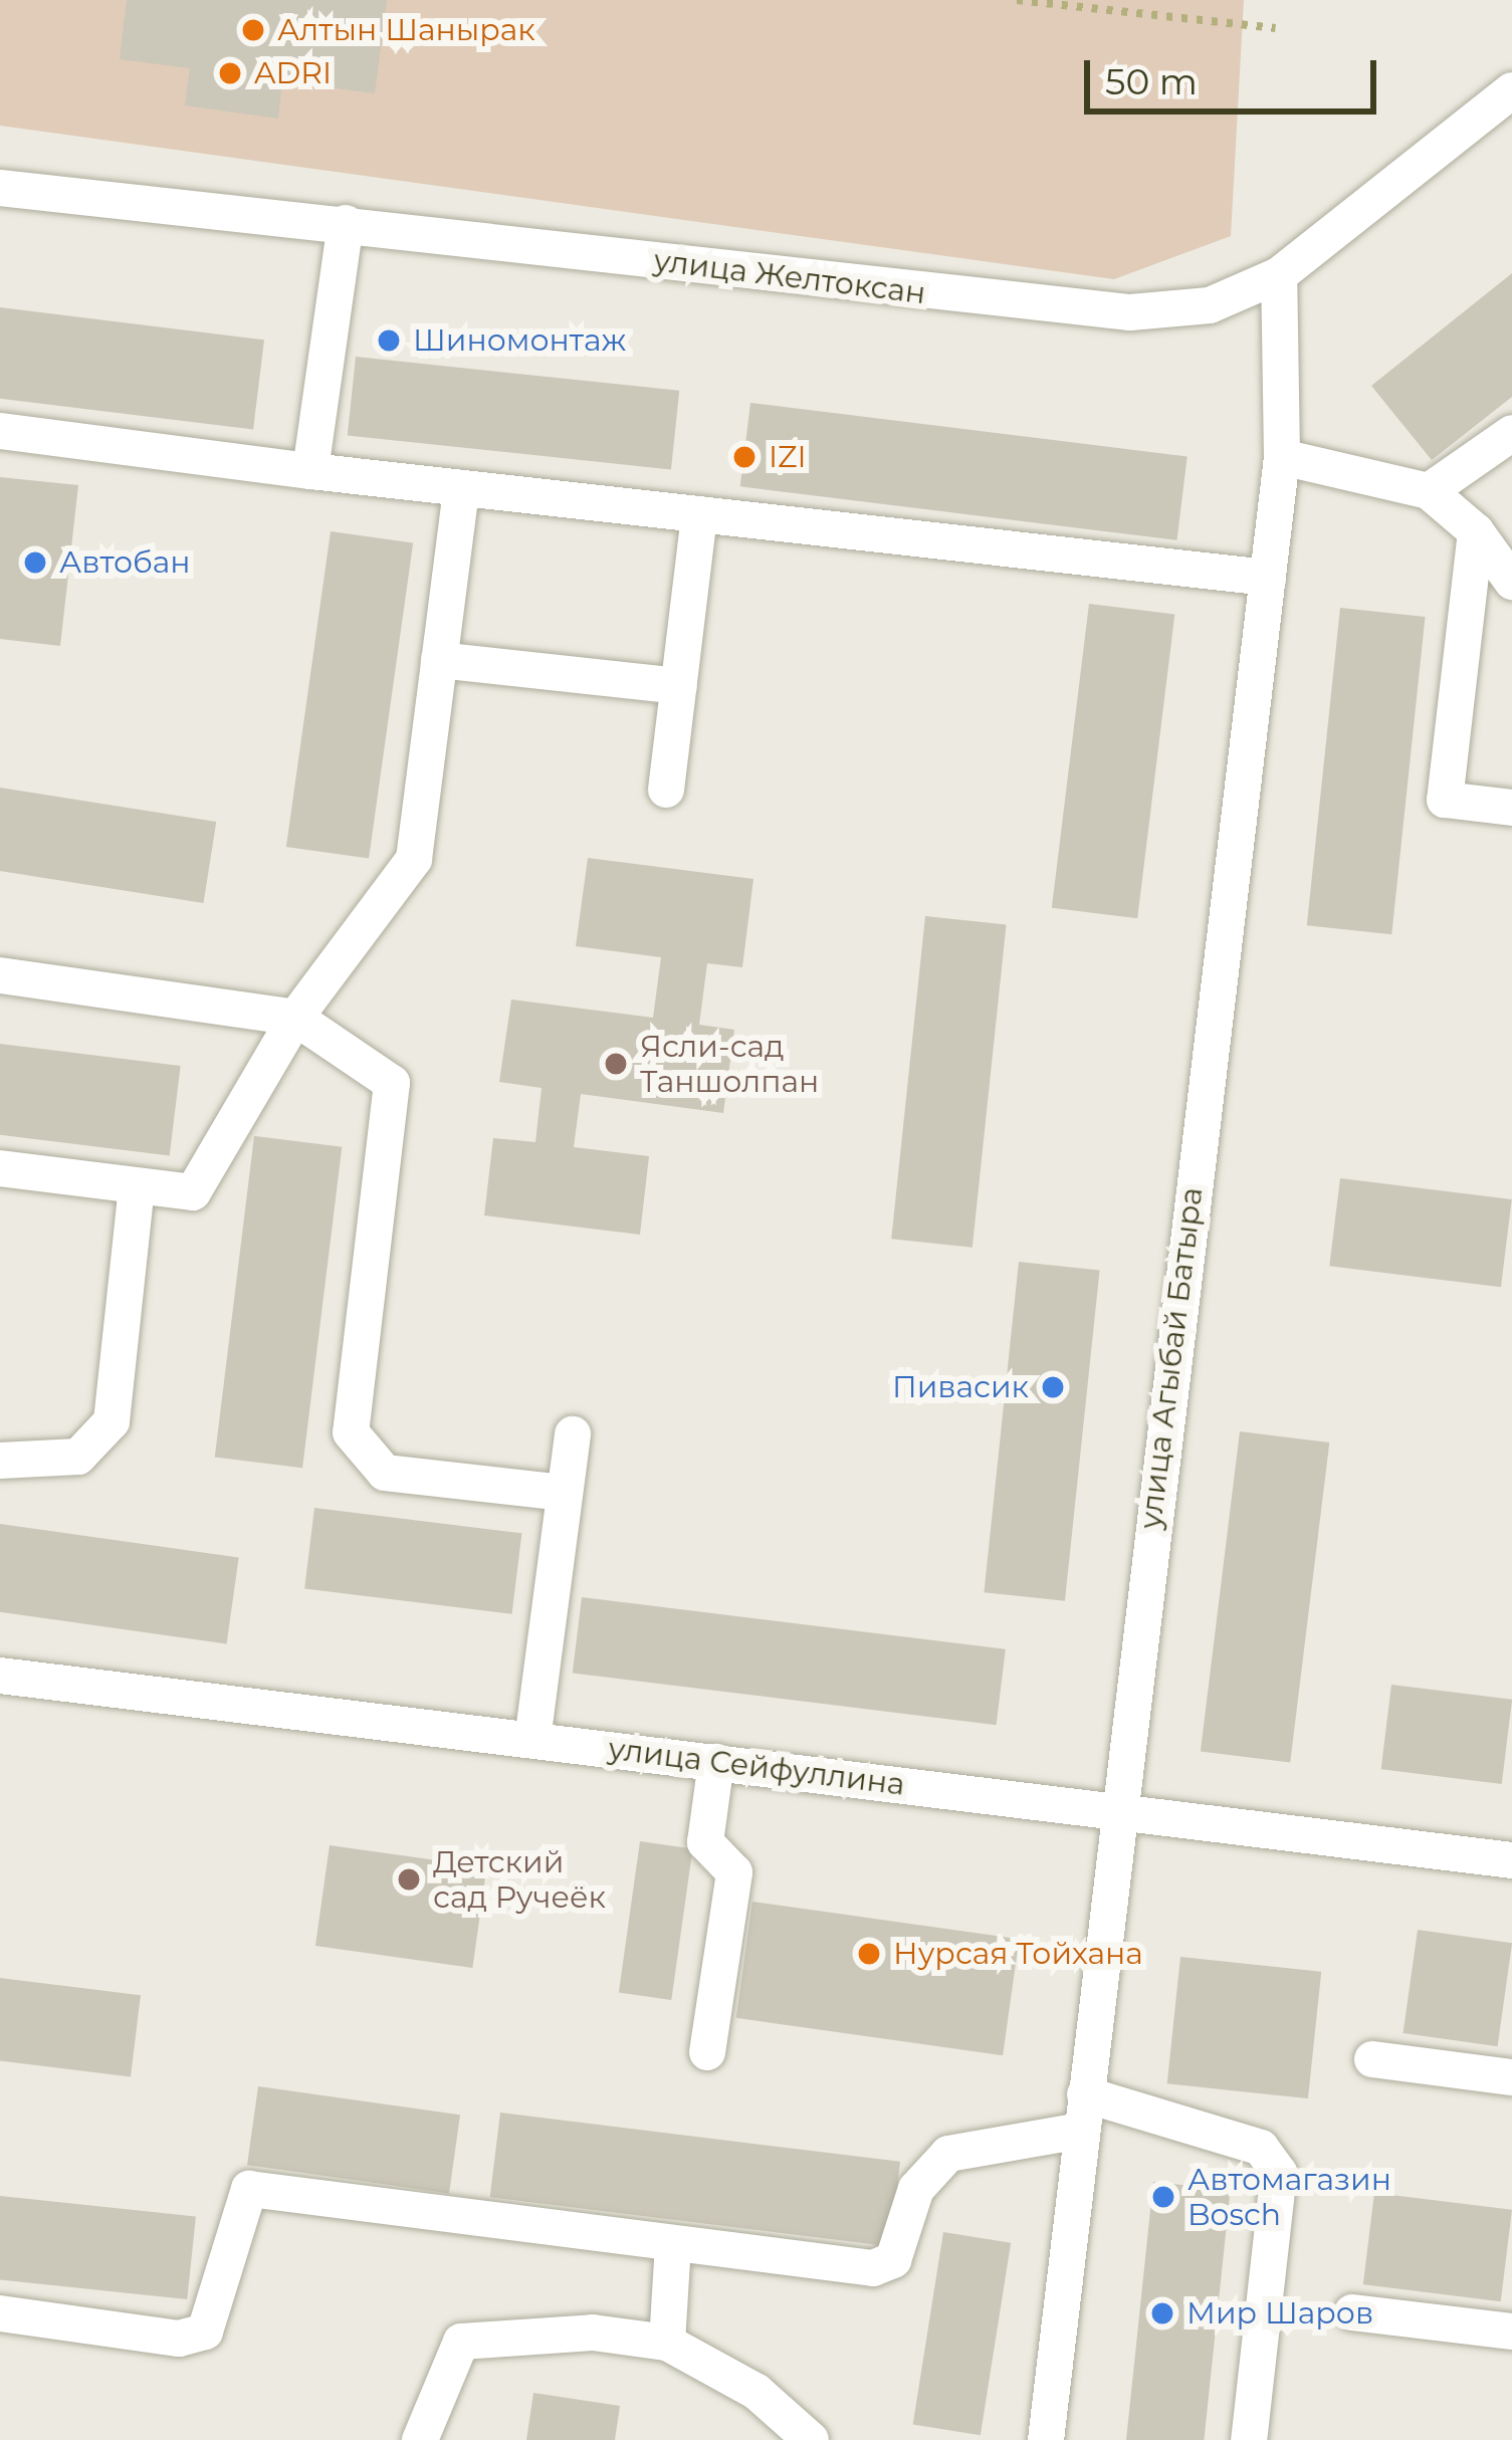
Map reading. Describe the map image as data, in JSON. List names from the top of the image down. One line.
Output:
{"streets":{"street":["улица Желтоксан","улица Агыбай Батыра","улица Сейфуллина"]},"crossings":[["улица Желтоксан","улица Агыбай Батыра"],["улица Агыбай Батыра","улица Сейфуллина"]],"places":["Алтын Шанырак","ADRI","Шиномонтаж","IZI","Автобан","Ясли-сад Таншолпан","Пивасик","Детский сад Ручеёк","Нурсая Тойхана","Автомагазин Bosch","Мир Шаров"],"scale_bar":"50 m"}
